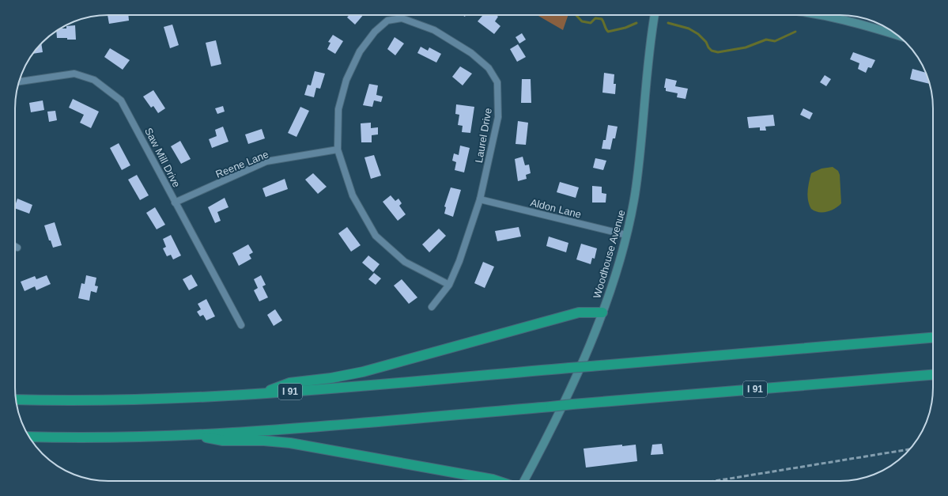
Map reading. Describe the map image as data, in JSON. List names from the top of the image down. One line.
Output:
{"streets":{"highway":["I 91"],"main road":["Woodhouse Avenue"],"street":["Laurel Drive","Saw Mill Drive","Reene Lane","Aldon Lane"]},"crossings":[["Laurel Drive","Reene Lane"],["Laurel Drive","Aldon Lane"],["Saw Mill Drive","Reene Lane"],["Aldon Lane","Woodhouse Avenue"]]}
